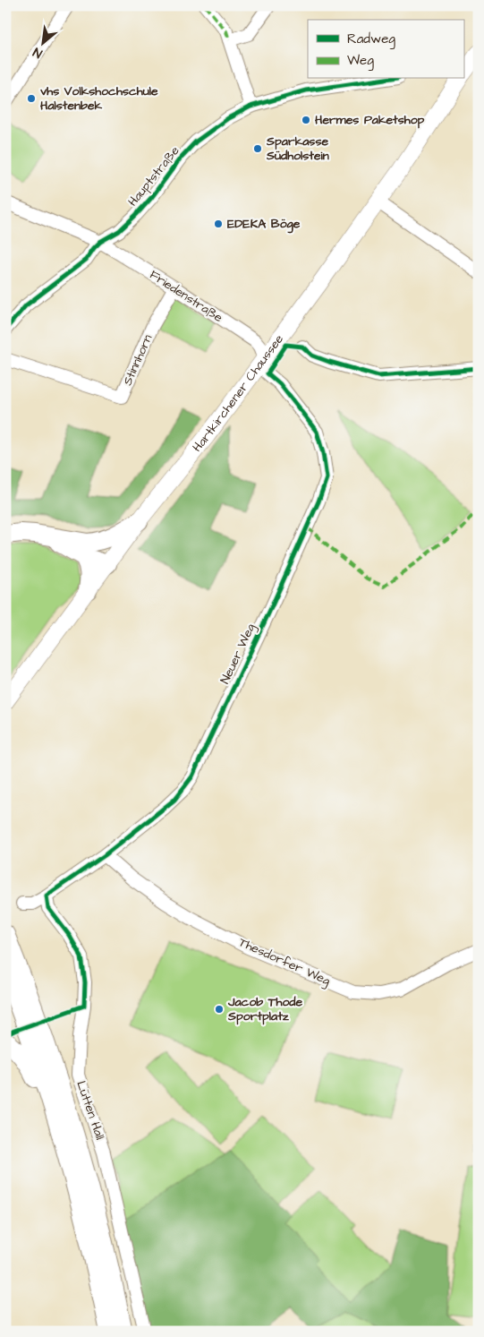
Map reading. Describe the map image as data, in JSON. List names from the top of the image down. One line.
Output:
{"streets":{"main road":["Hartkirchener Chaussee"],"street":["Hauptstraße","Friedenstraße","Stinnhorn","Neuer Weg","Thesdorfer Weg","Lütten Hall"]},"crossings":[["Hauptstraße","Friedenstraße"],["Friedenstraße","Stinnhorn"],["Friedenstraße","Hartkirchener Chaussee"],["Friedenstraße","Neuer Weg"],["Hartkirchener Chaussee","Neuer Weg"],["Neuer Weg","Thesdorfer Weg"],["Neuer Weg","Lütten Hall"]],"places":["vhs Volkshochschule Halstenbek","Hermes Paketshop","Sparkasse Südholstein","EDEKA Böge","Jacob Thode Sportplatz"],"legend":["Radweg","Weg"],"north":"bottom left"}
